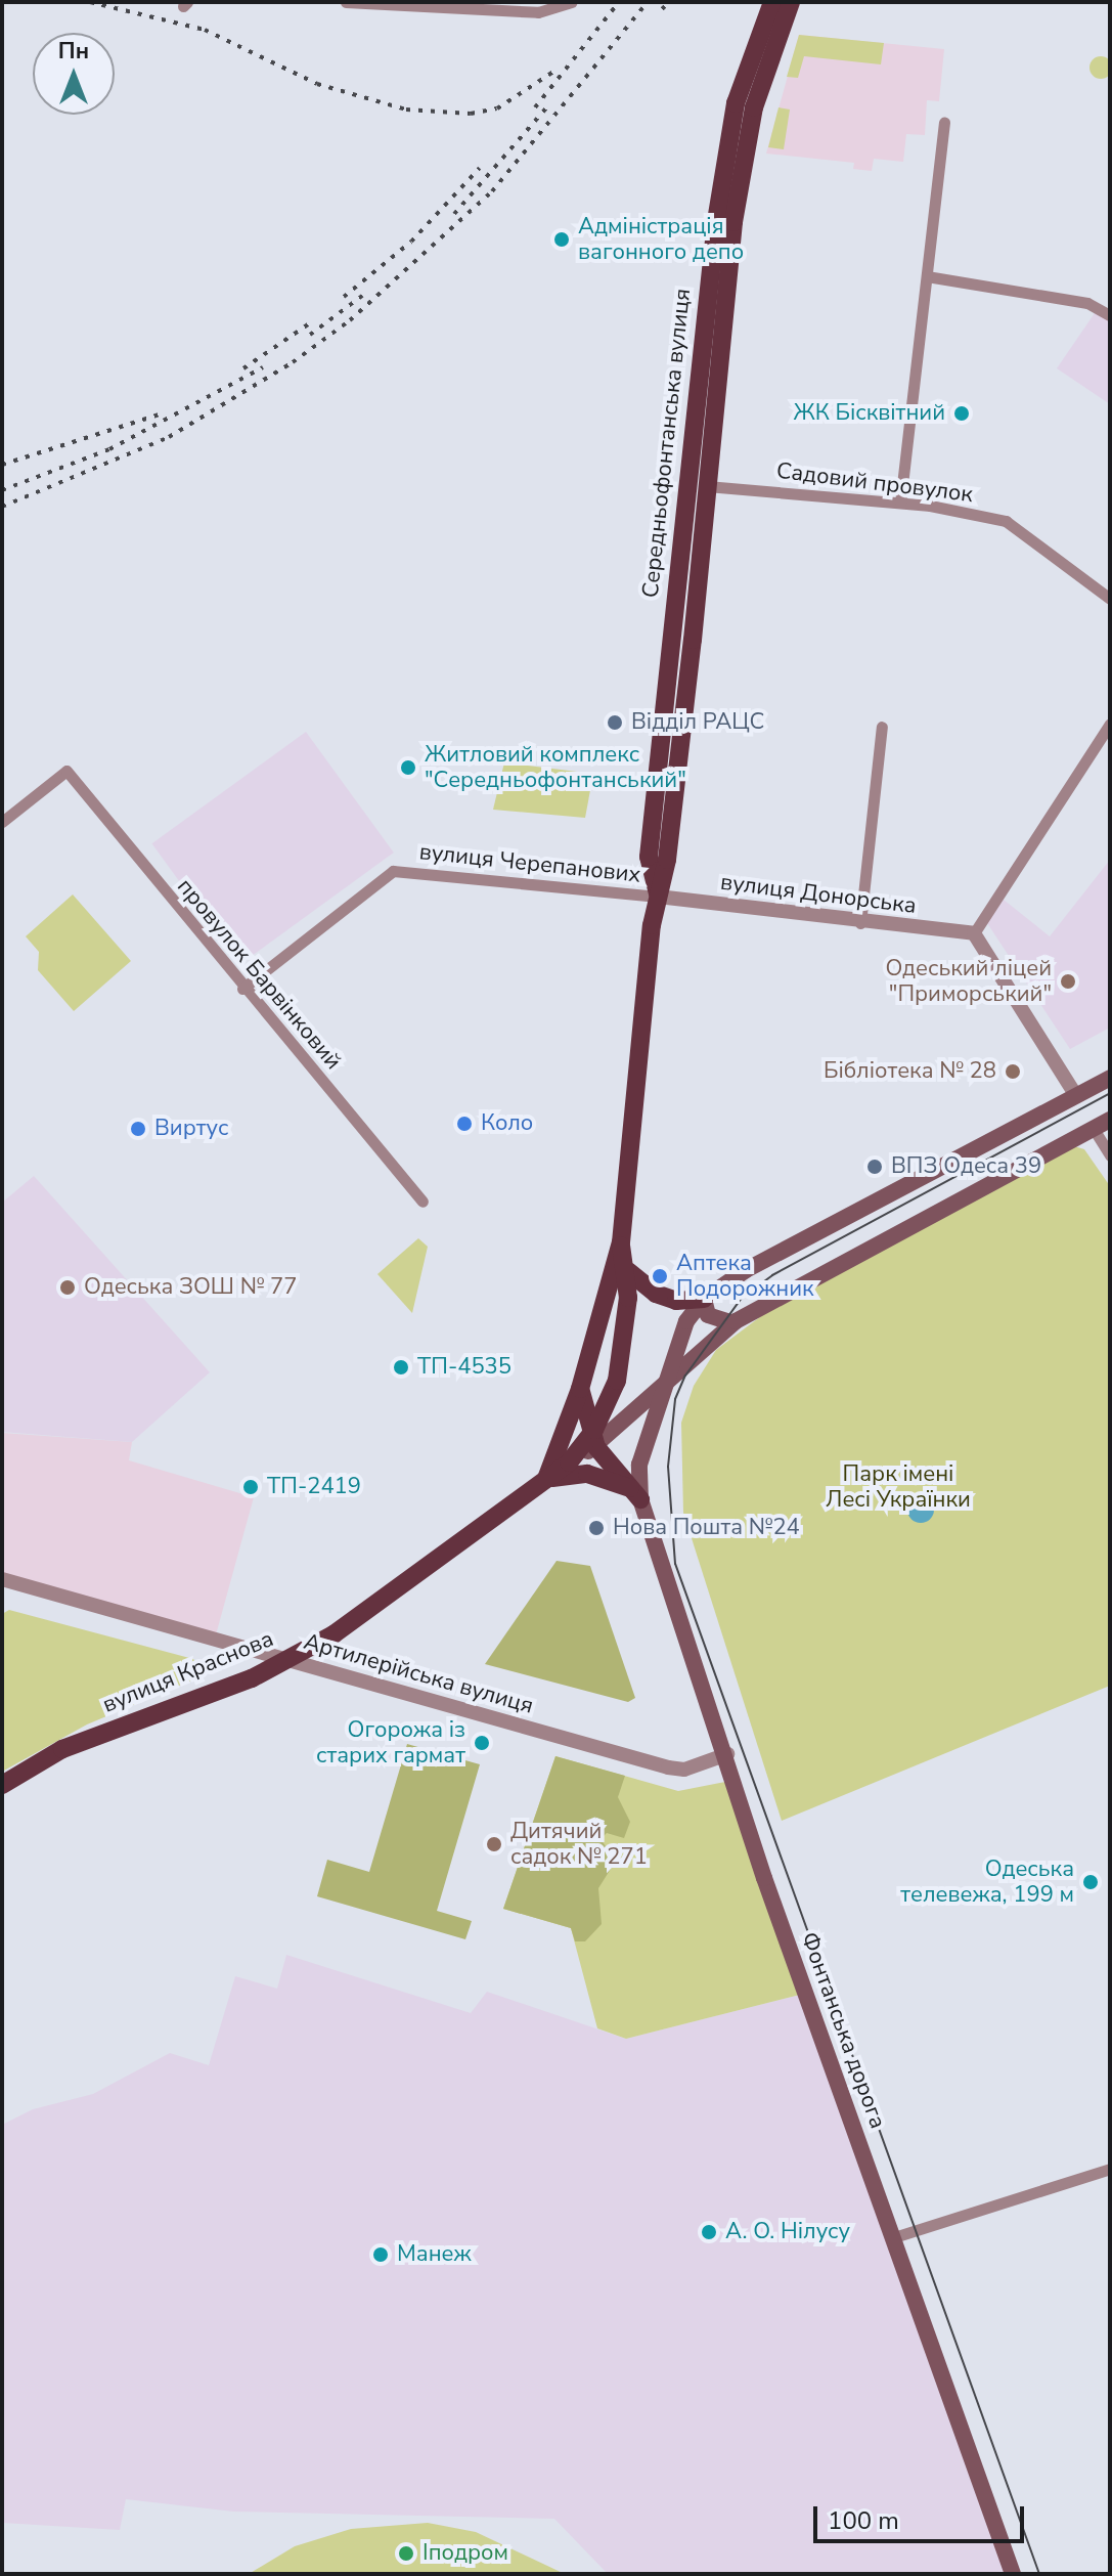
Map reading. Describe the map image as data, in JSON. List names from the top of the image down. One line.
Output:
{"streets":{"main road":["Середньофонтанська вулиця","вулиця Краснова","Фонтанська дорога"],"street":["Садовий провулок","вулиця Черепанових","вулиця Донорська","провулок Барвінковий","Артилерійська вулиця"]},"crossings":[["Середньофонтанська вулиця","Садовий провулок"],["Середньофонтанська вулиця","вулиця Черепанових"],["Середньофонтанська вулиця","вулиця Донорська"],["Середньофонтанська вулиця","вулиця Краснова"],["вулиця Черепанових","вулиця Донорська"],["вулиця Черепанових","провулок Барвінковий"],["вулиця Краснова","Артилерійська вулиця"],["Артилерійська вулиця","Фонтанська дорога"]],"parks":["Парк імені Лесі Українки"],"places":["Адміністрація вагонного депо","ЖК Бісквітний","Відділ РАЦС","Житловий комплекс \"Середньофонтанський\"","Одеський ліцей \"Приморський\"","Бібліотека № 28","Коло","Виртус","ВПЗ Одеса 39","Аптека Подорожник","Одеська ЗОШ № 77","ТП-4535","ТП-2419","Нова Пошта №24","Огорожа із старих гармат","Дитячий садок № 271","Одеська телевежа, 199 м","А. О. Нілусу","Манеж","Іподром"],"scale_bar":"100 m","north":"top"}
